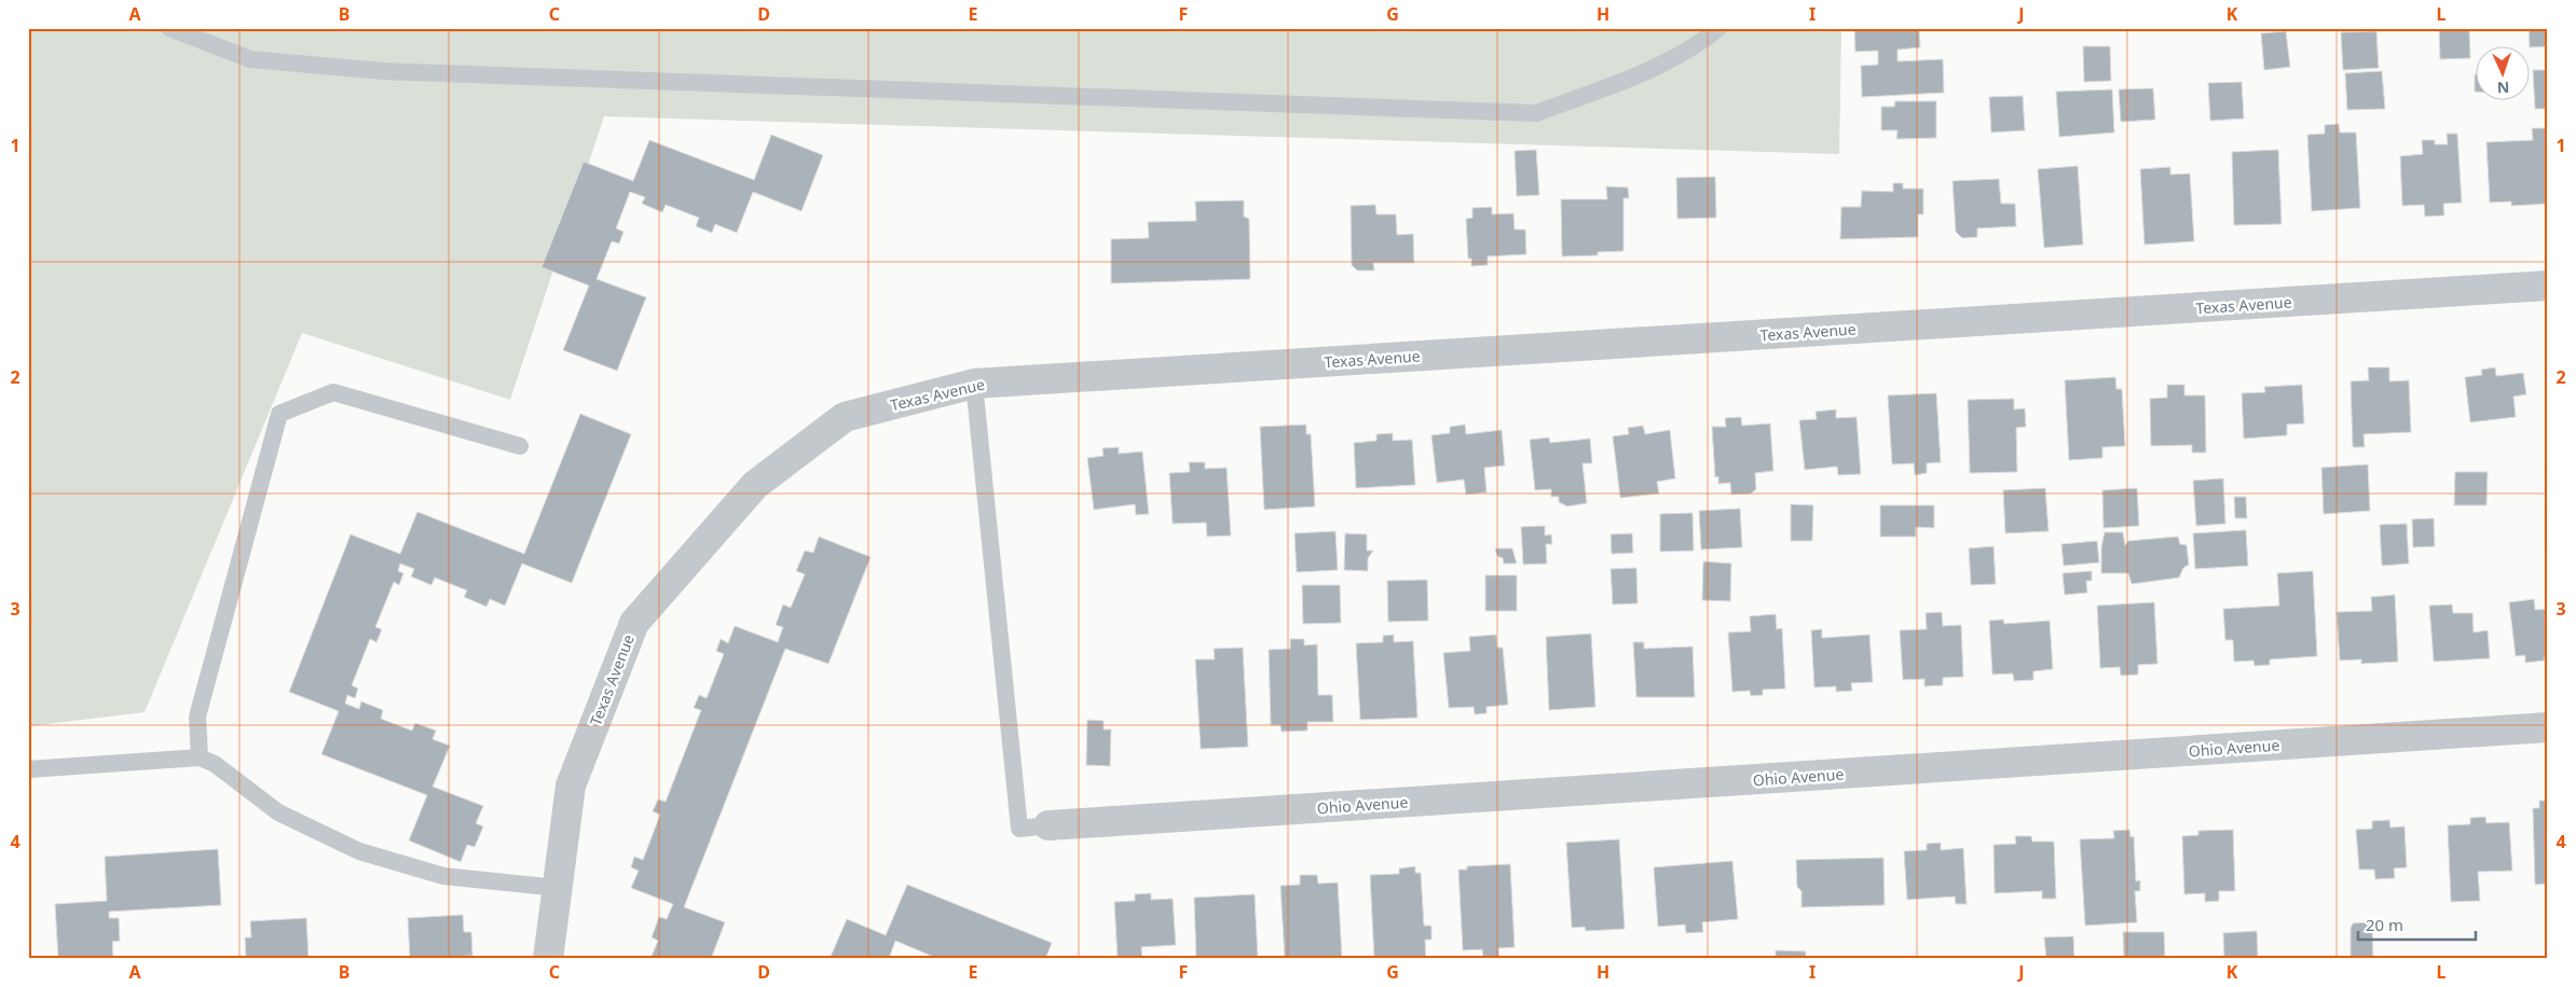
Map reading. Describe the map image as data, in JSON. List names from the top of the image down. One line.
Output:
{"streets":{"street":["Texas Avenue","Ohio Avenue"]},"scale_bar":"20 m","north":"bottom","grid":{"columns":["A","B","C","D","E","F","G","H","I","J","K","L"],"rows":["1","2","3","4"]}}
